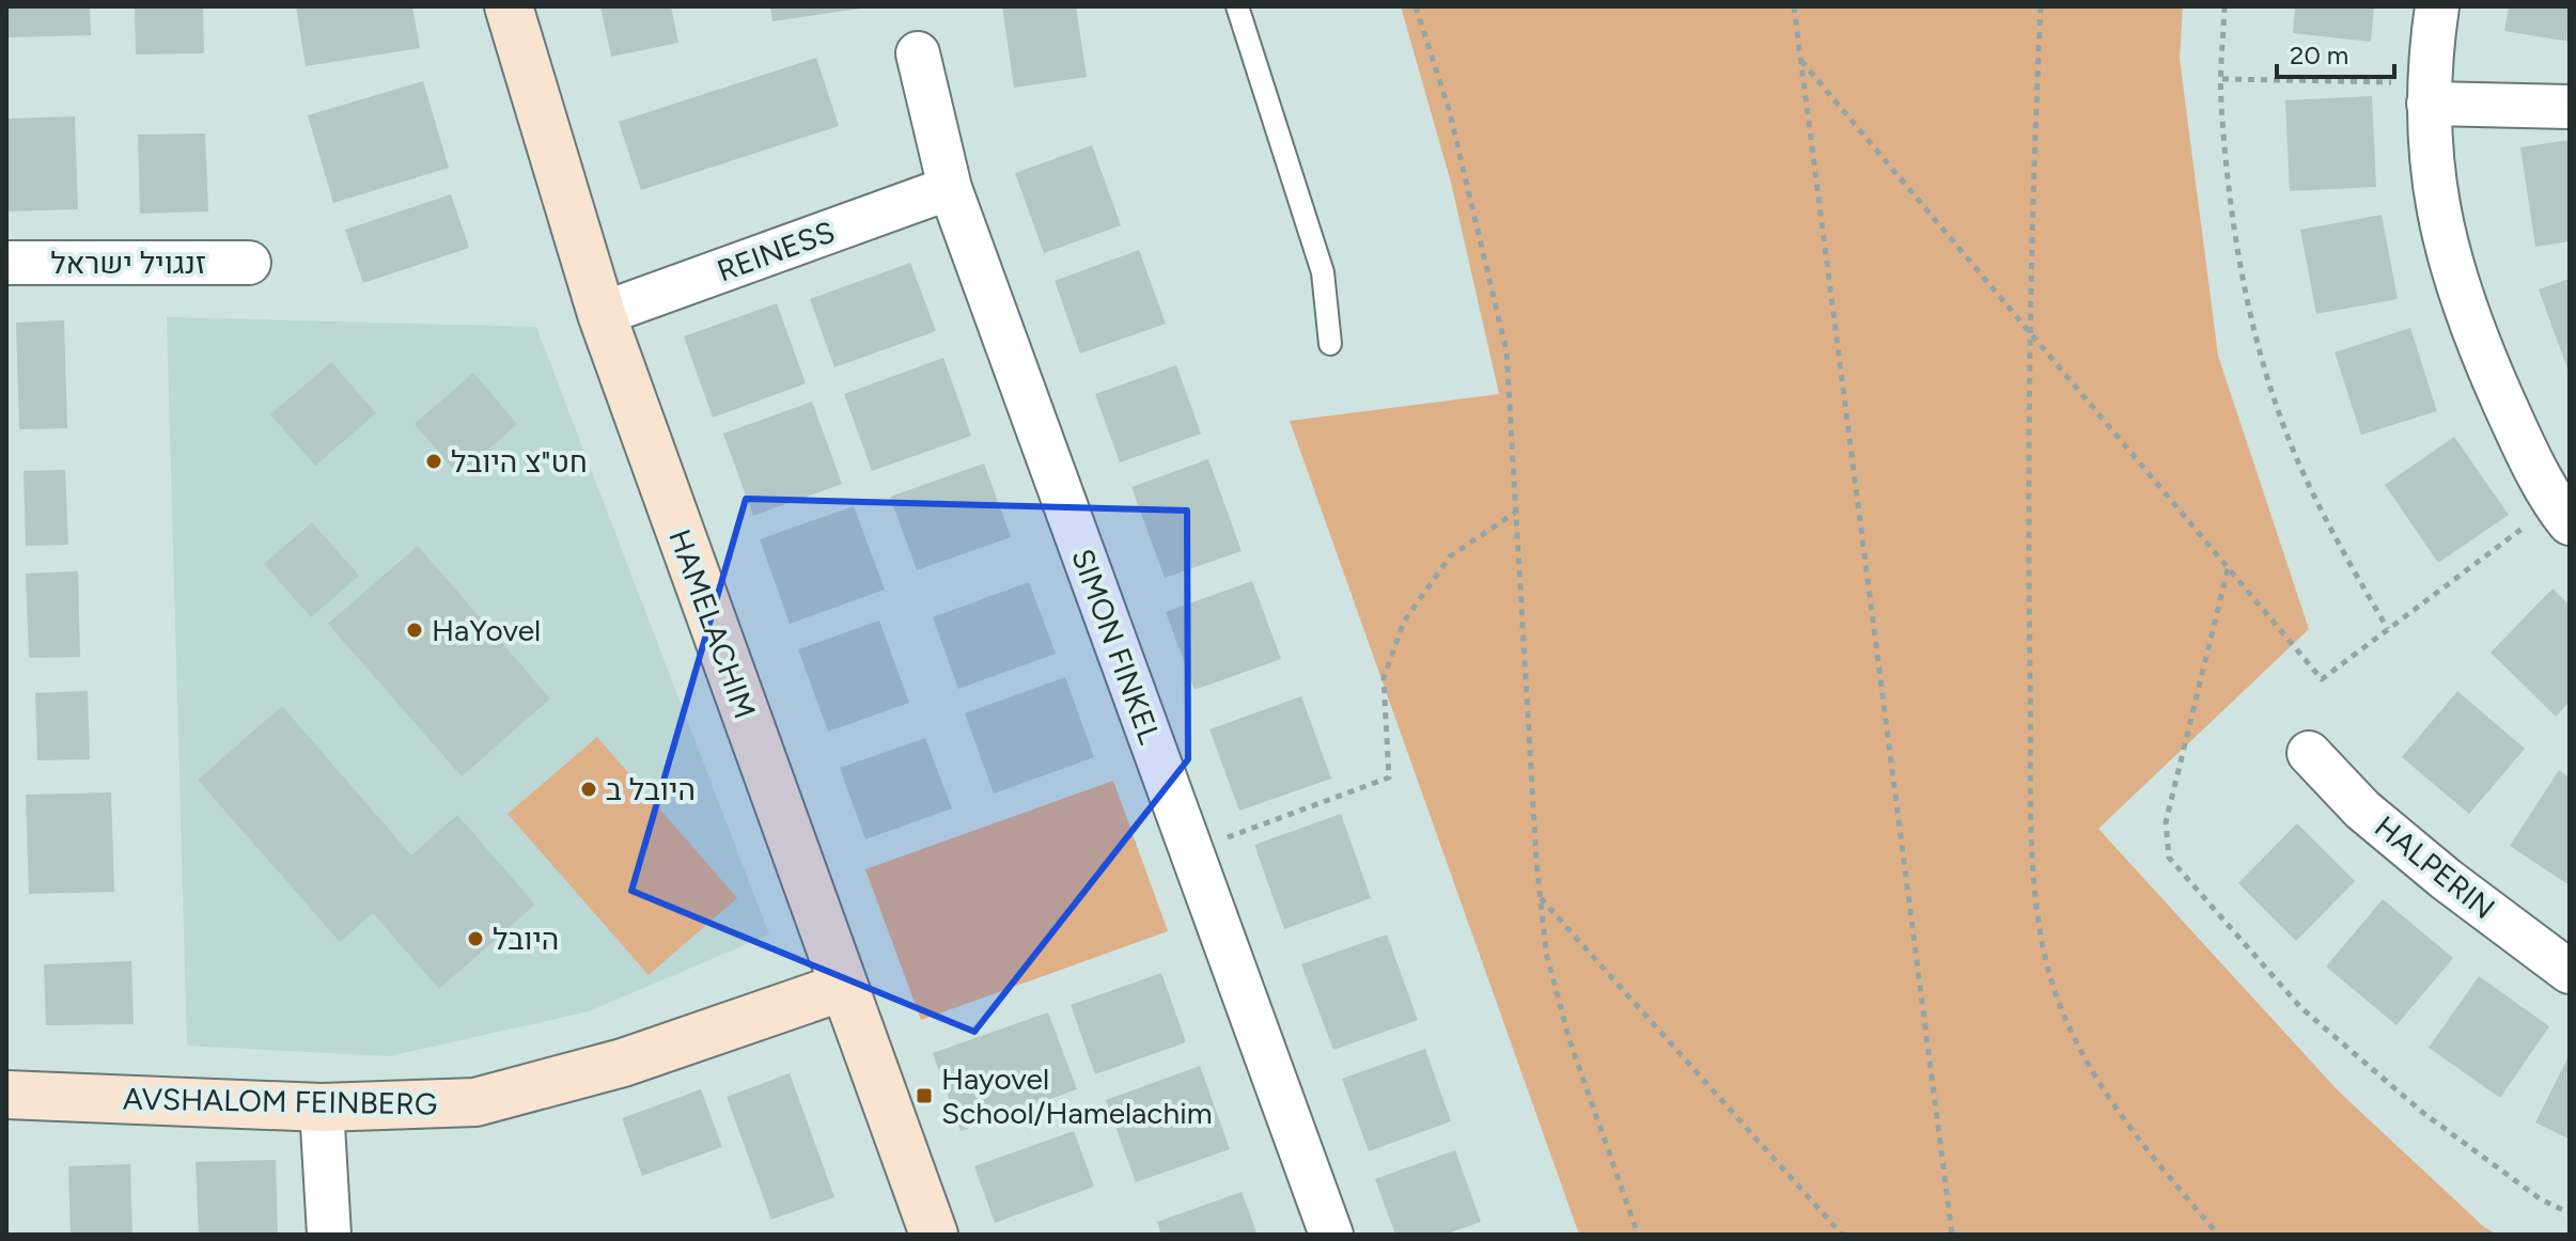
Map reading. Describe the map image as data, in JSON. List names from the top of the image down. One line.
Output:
{"streets":{"street":["REINESS","זנגויל ישראל","HAMELACHIM","SIMON FINKEL","HALPERIN","AVSHALOM FEINBERG"]},"crossings":[["REINESS","HAMELACHIM"],["REINESS","SIMON FINKEL"],["HAMELACHIM","AVSHALOM FEINBERG"]],"places":{"other":["חט\"צ היובל","HaYovel","היובל ב","היובל"],"transit":["Hayovel School/Hamelachim"]},"scale_bar":"20 m"}
